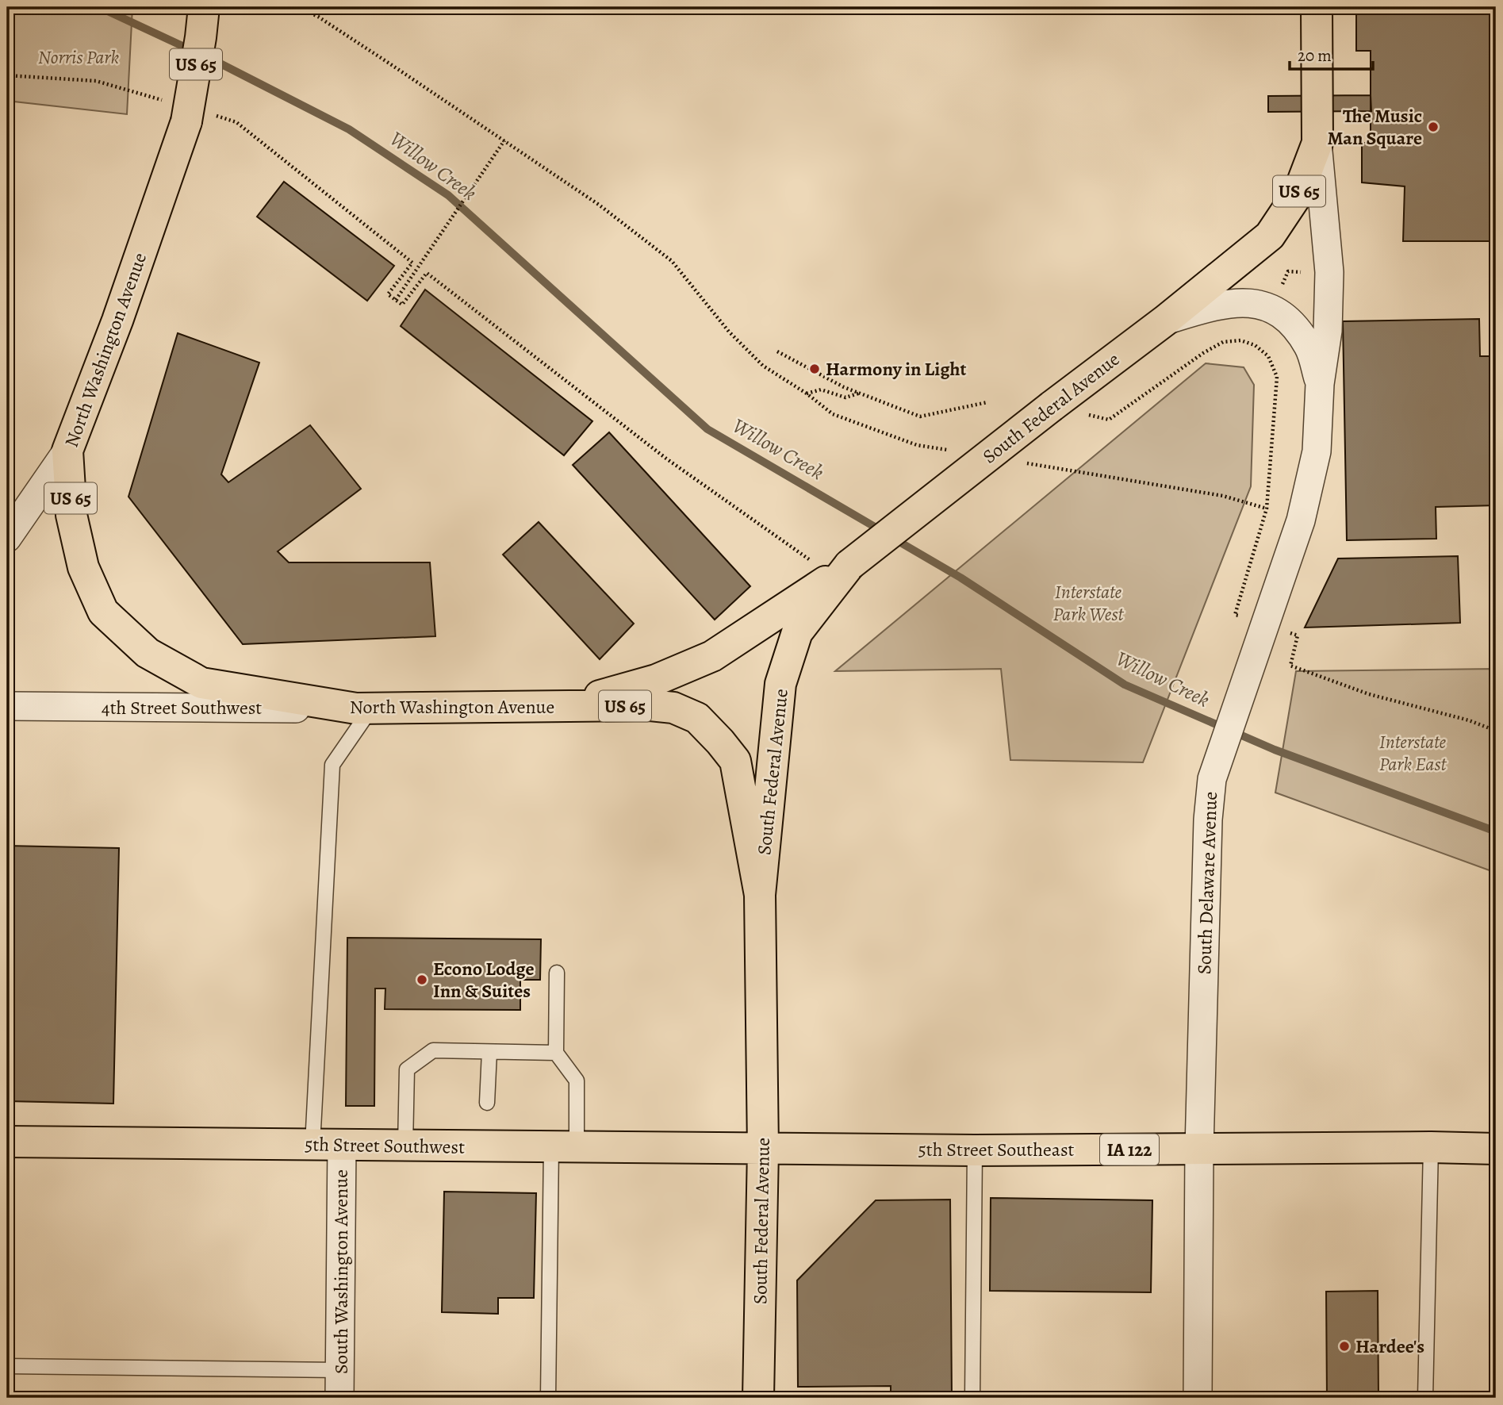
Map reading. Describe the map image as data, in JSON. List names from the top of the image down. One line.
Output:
{"streets":{"main road":["US 65","North Washington Avenue","South Federal Avenue","South Delaware Avenue","5th Street Southwest","5th Street Southeast","IA 122"],"street":["4th Street Southwest","South Washington Avenue"]},"crossings":[["North Washington Avenue","South Federal Avenue"],["North Washington Avenue","4th Street Southwest"],["South Federal Avenue","South Delaware Avenue"],["South Federal Avenue","5th Street Southwest"],["South Federal Avenue","5th Street Southeast"],["South Delaware Avenue","5th Street Southeast"],["5th Street Southwest","5th Street Southeast"],["5th Street Southwest","South Washington Avenue"]],"water":["Willow Creek"],"parks":["Norris Park","Interstate Park West","Interstate Park East"],"places":["The Music Man Square","Harmony in Light","Econo Lodge Inn & Suites","Hardee's"],"scale_bar":"20 m"}
